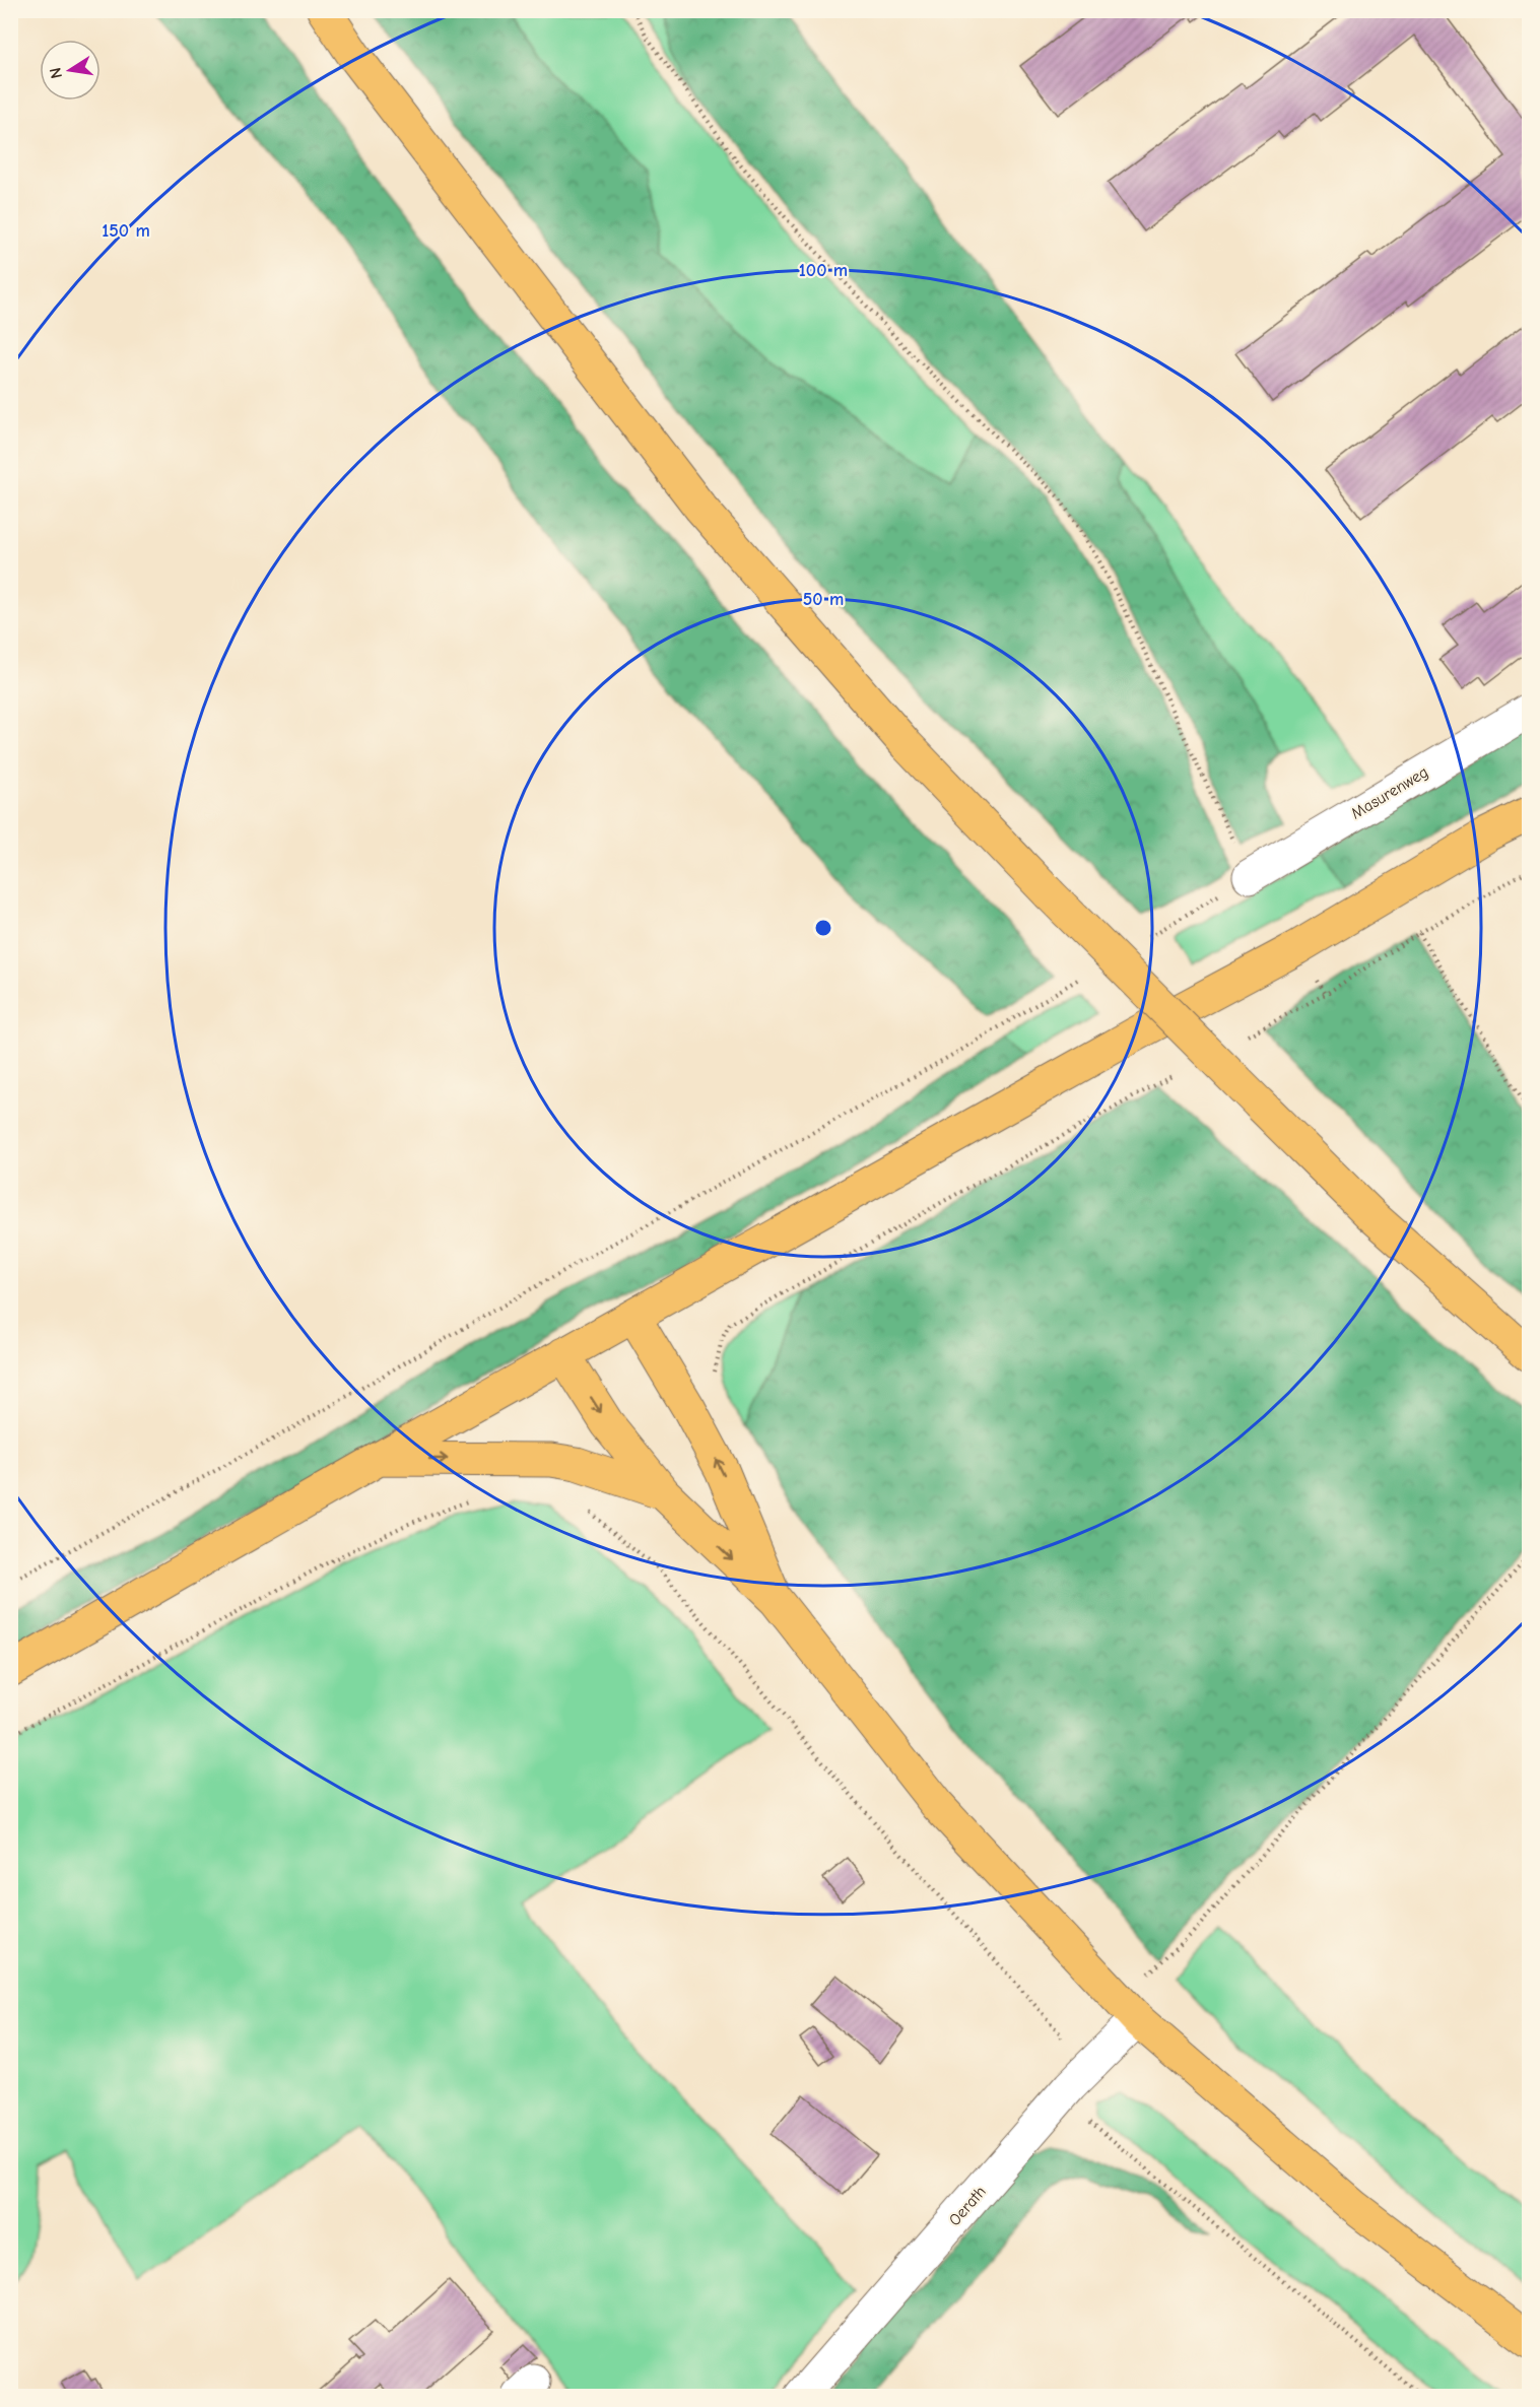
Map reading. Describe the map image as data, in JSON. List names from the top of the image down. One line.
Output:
{"streets":{"street":["Masurenweg","Oerath"]},"north":"left","rings":["150 m","100 m","50 m"]}
